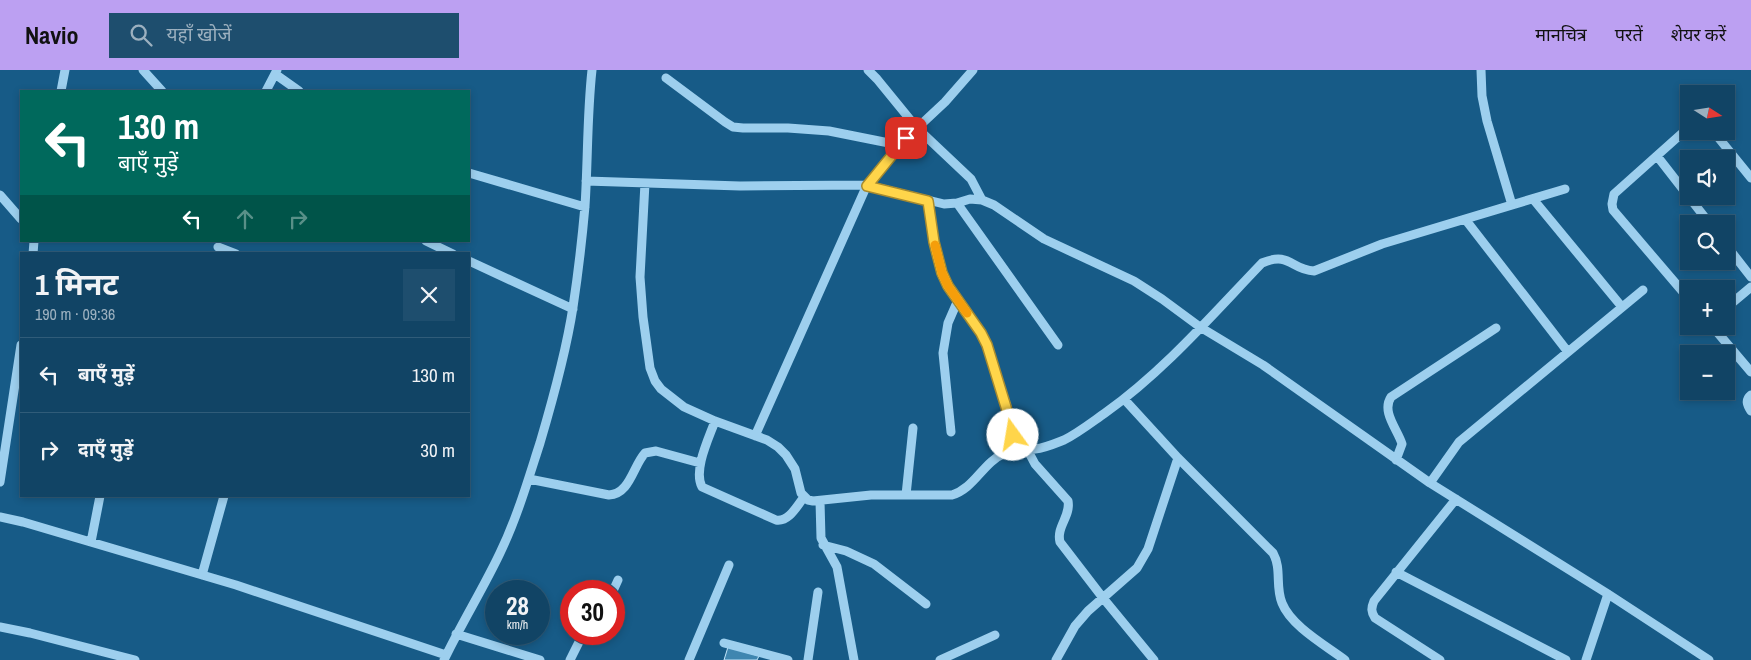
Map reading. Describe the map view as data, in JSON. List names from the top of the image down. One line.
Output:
{"north":"right","page":{"header":"Navio","search":"यहाँ खोजें","nav":["मानचित्र","परतें","शेयर करें"],"map_buttons":["+","−"],"turn":["130 m","बाएँ मुड़ें"],"heading":["1 मिनट","190 m · 09:36"],"list":[{"name":"बाएँ मुड़ें","value":"130 m"},{"name":"दाएँ मुड़ें","value":"30 m"}],"speed":"28 km/h","limit":"30"}}
